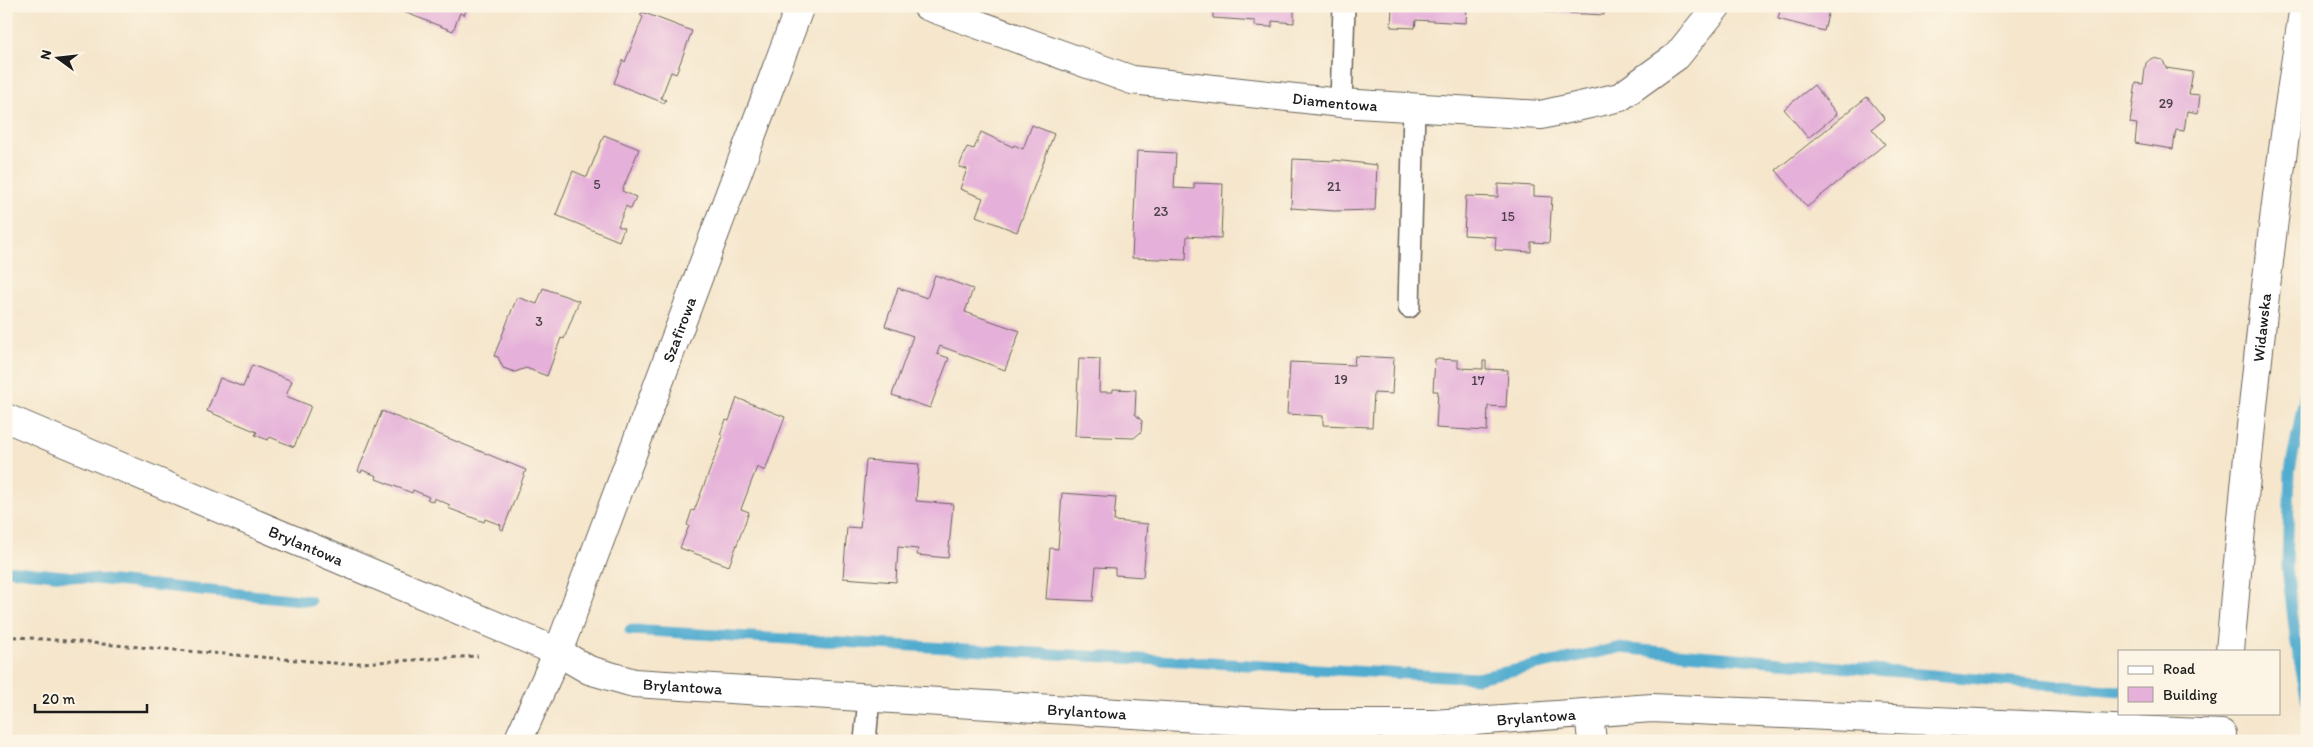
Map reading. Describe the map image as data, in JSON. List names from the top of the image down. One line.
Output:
{"streets":{"street":["Diamentowa","Widawska","Szafirowa","Brylantowa"]},"crossings":[["Szafirowa","Brylantowa"]],"house_numbers":["29","5","21","23","15","3","19","17"],"legend":["Road","Building"],"scale_bar":"20 m","north":"left"}
